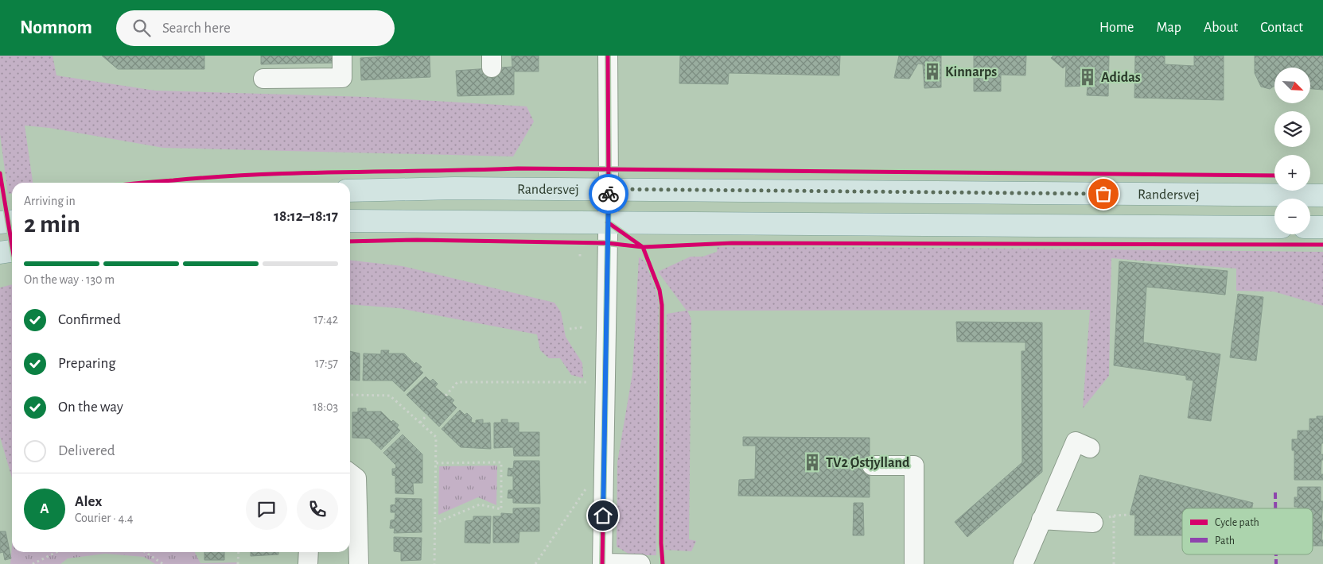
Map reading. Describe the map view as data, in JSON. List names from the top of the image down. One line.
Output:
{"streets":{"main road":["Randersvej"]},"places":{"building":["Kinnarps","Adidas","TV2 Østjylland"]},"legend":["Cycle path","Path"],"north":"bottom right","page":{"header":"Nomnom","search":"Search here","nav":["Home","Map","About","Contact"],"map_buttons":["+","−"],"heading":["2 min","Arriving in","18:12–18:17"],"panel":["Alex","Courier · 4.4"],"bar":"On the way · 130 m","list":[["Confirmed","17:42"],["Preparing","17:57"],["On the way","18:03"],"Delivered"],"round":"A"}}
